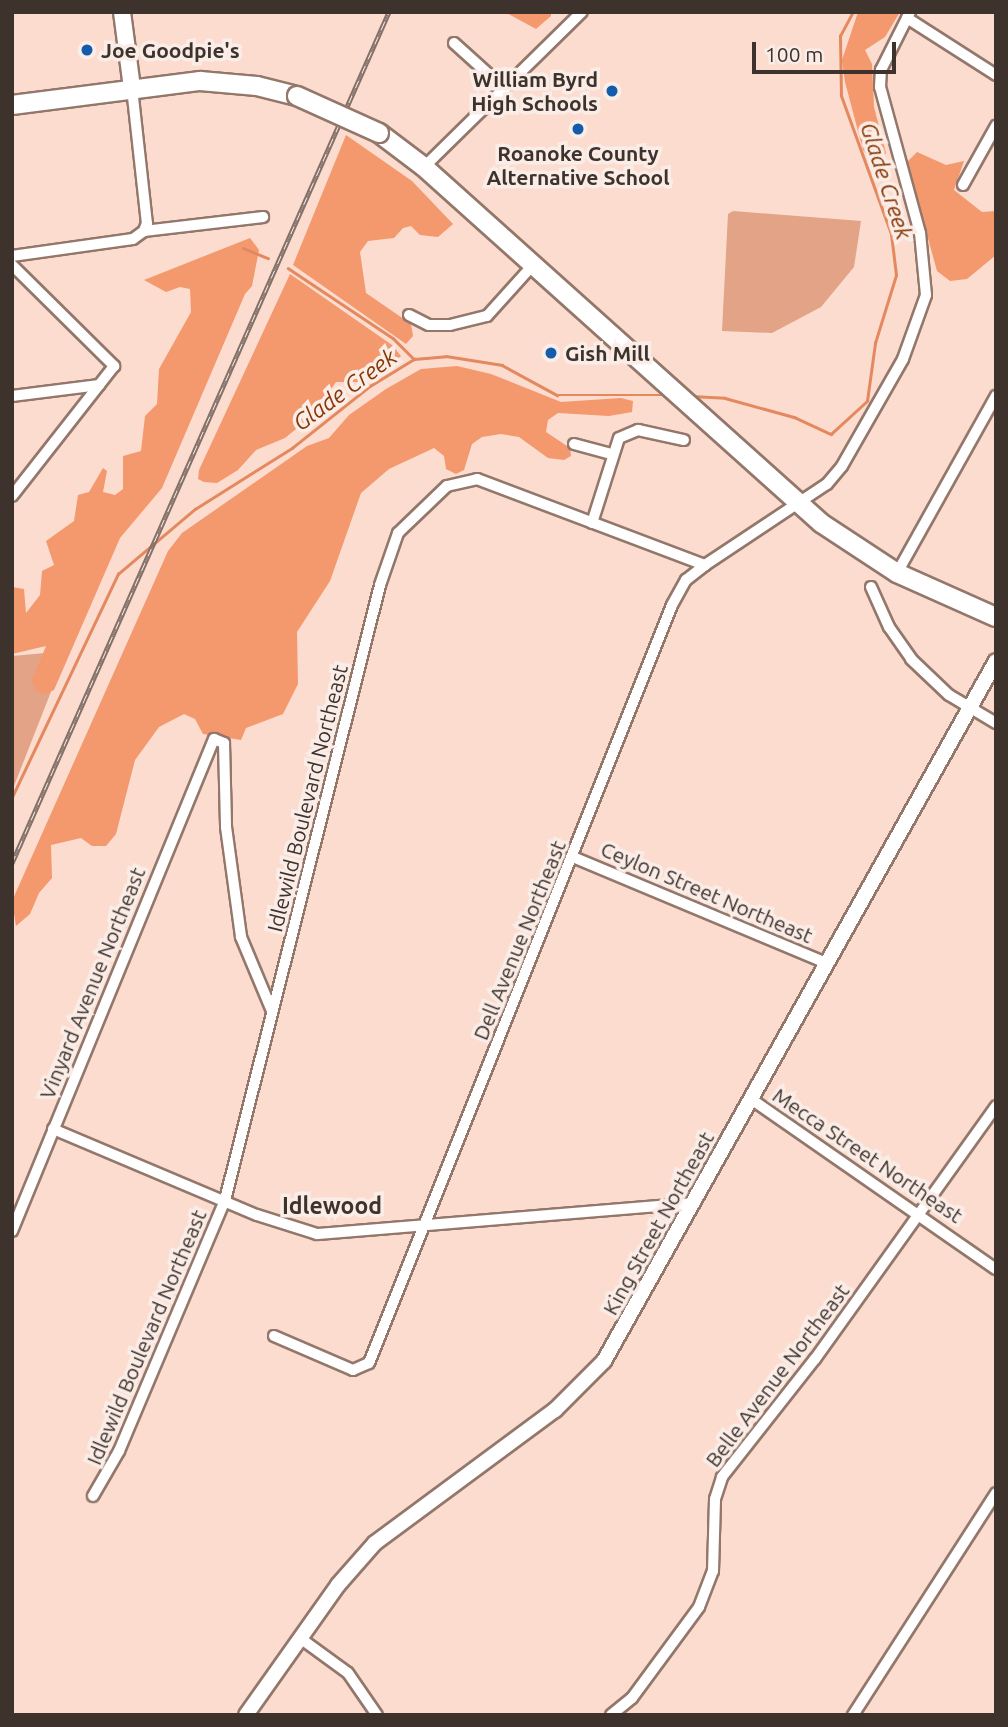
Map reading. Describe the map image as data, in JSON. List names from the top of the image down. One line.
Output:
{"streets":{"street":["Idlewild Boulevard Northeast","Ceylon Street Northeast","Dell Avenue Northeast","Vinyard Avenue Northeast","Mecca Street Northeast","King Street Northeast","Belle Avenue Northeast"]},"crossings":[["Idlewild Boulevard Northeast","Dell Avenue Northeast"],["Idlewild Boulevard Northeast","Vinyard Avenue Northeast"],["Ceylon Street Northeast","Dell Avenue Northeast"],["Ceylon Street Northeast","King Street Northeast"],["Mecca Street Northeast","King Street Northeast"],["Mecca Street Northeast","Belle Avenue Northeast"]],"districts":["Idlewood"],"water":["Glade Creek"],"places":["Joe Goodpie's","William Byrd High Schools","Roanoke County Alternative School","Gish Mill"],"scale_bar":"100 m"}
